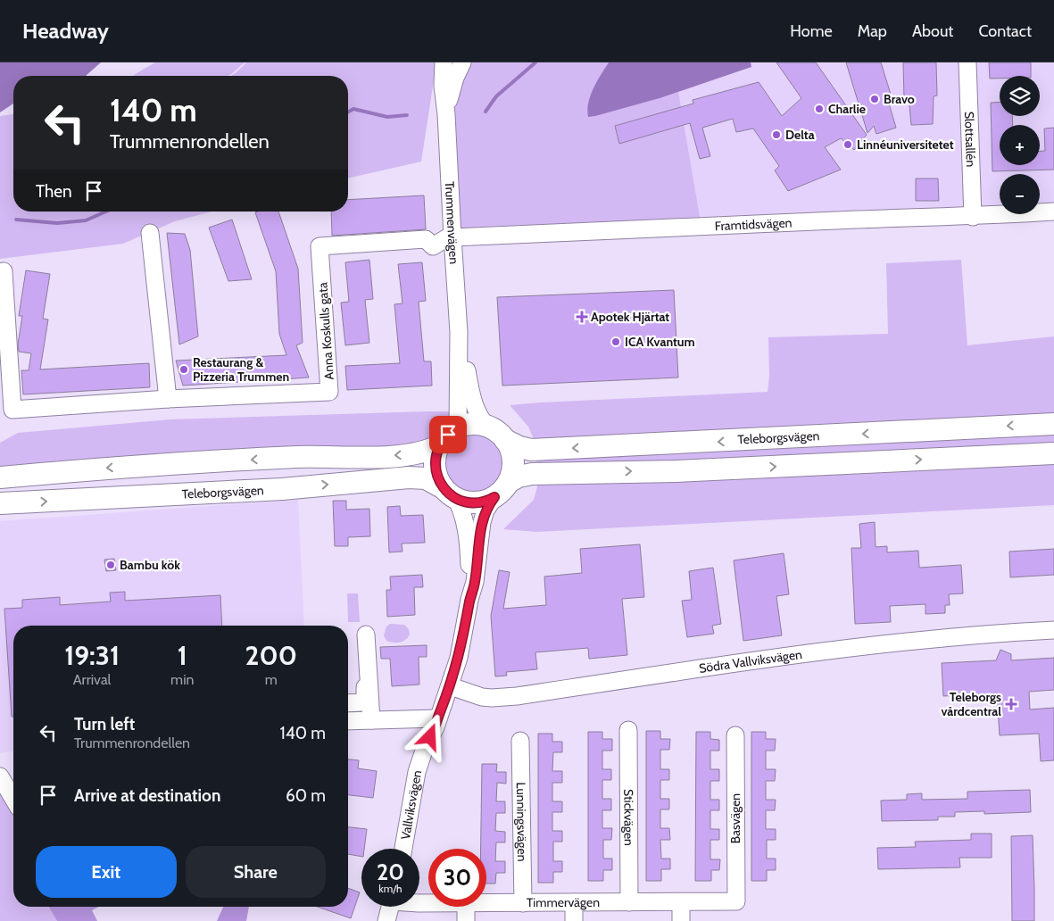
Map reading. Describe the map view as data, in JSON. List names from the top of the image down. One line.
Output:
{"streets":{"main road":["Teleborgsvägen"],"street":["Slottsallén","Trummenvägen","Framtidsvägen","Anna Koskulls gata","Södra Vallviksvägen","Vallviksvägen","Stickvägen","Basvägen","Lunningsvägen","Timmervägen"]},"crossings":[["Slottsallén","Framtidsvägen"],["Trummenvägen","Framtidsvägen"],["Trummenvägen","Anna Koskulls gata"],["Trummenvägen","Teleborgsvägen"],["Trummenvägen","Vallviksvägen"],["Framtidsvägen","Anna Koskulls gata"],["Teleborgsvägen","Vallviksvägen"],["Södra Vallviksvägen","Vallviksvägen"],["Stickvägen","Timmervägen"],["Basvägen","Timmervägen"],["Lunningsvägen","Timmervägen"]],"places":{"other":["Bravo","Charlie","Delta","Linnéuniversitetet","ICA Kvantum","Restaurang & Pizzeria Trummen","Bambu kök"],"health":["Apotek Hjärtat","Teleborgs vårdcentral"]},"page":{"header":"Headway","nav":["Home","Map","About","Contact"],"map_buttons":["+","−"],"turn":["140 m","Trummenrondellen"],"then":"Then","eta":["19:31","Arrival","1","min","200","m"],"list":[{"name":"Turn left","note":"Trummenrondellen","value":"140 m"},{"name":"Arrive at destination","value":"60 m"}],"buttons":["Exit","Share"],"speed":"20 km/h","limit":"30"}}
